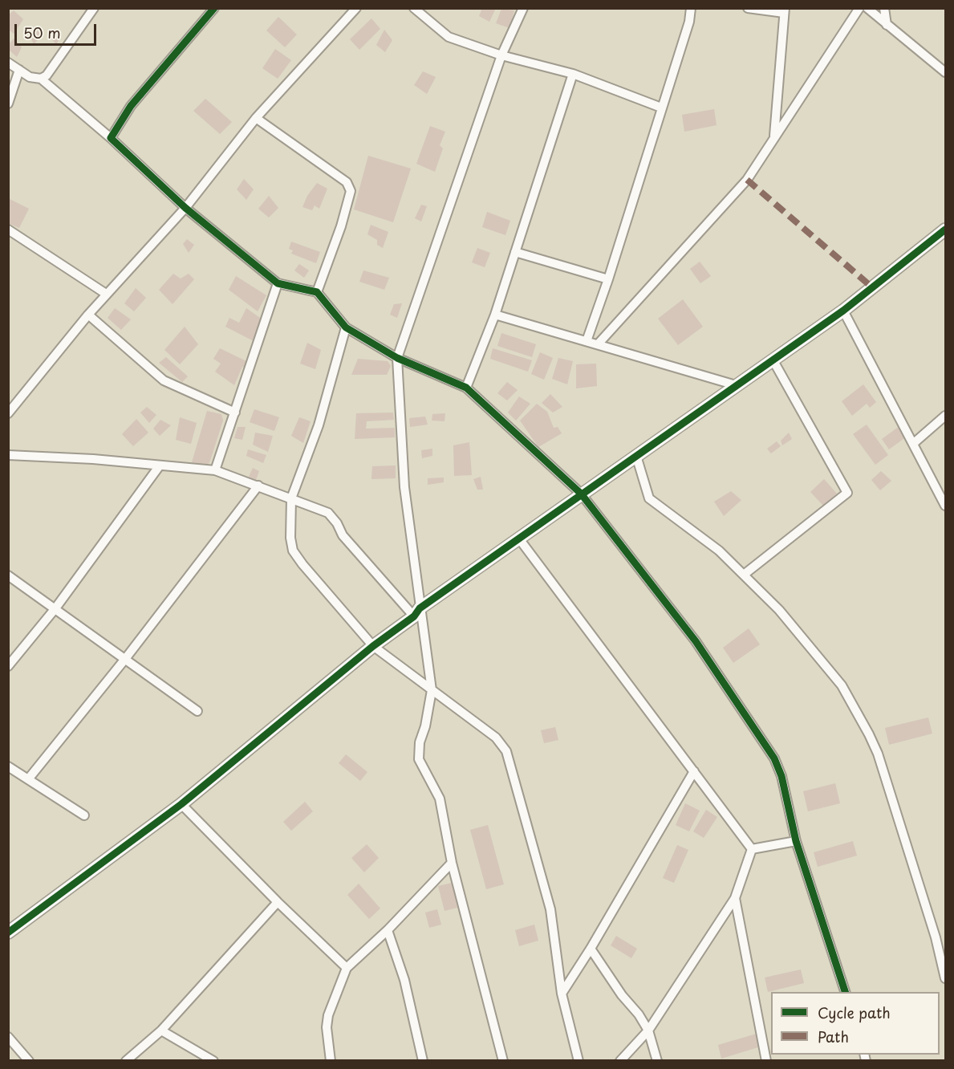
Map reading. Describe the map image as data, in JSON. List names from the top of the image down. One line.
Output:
{"legend":["Cycle path","Path"],"scale_bar":"50 m"}
